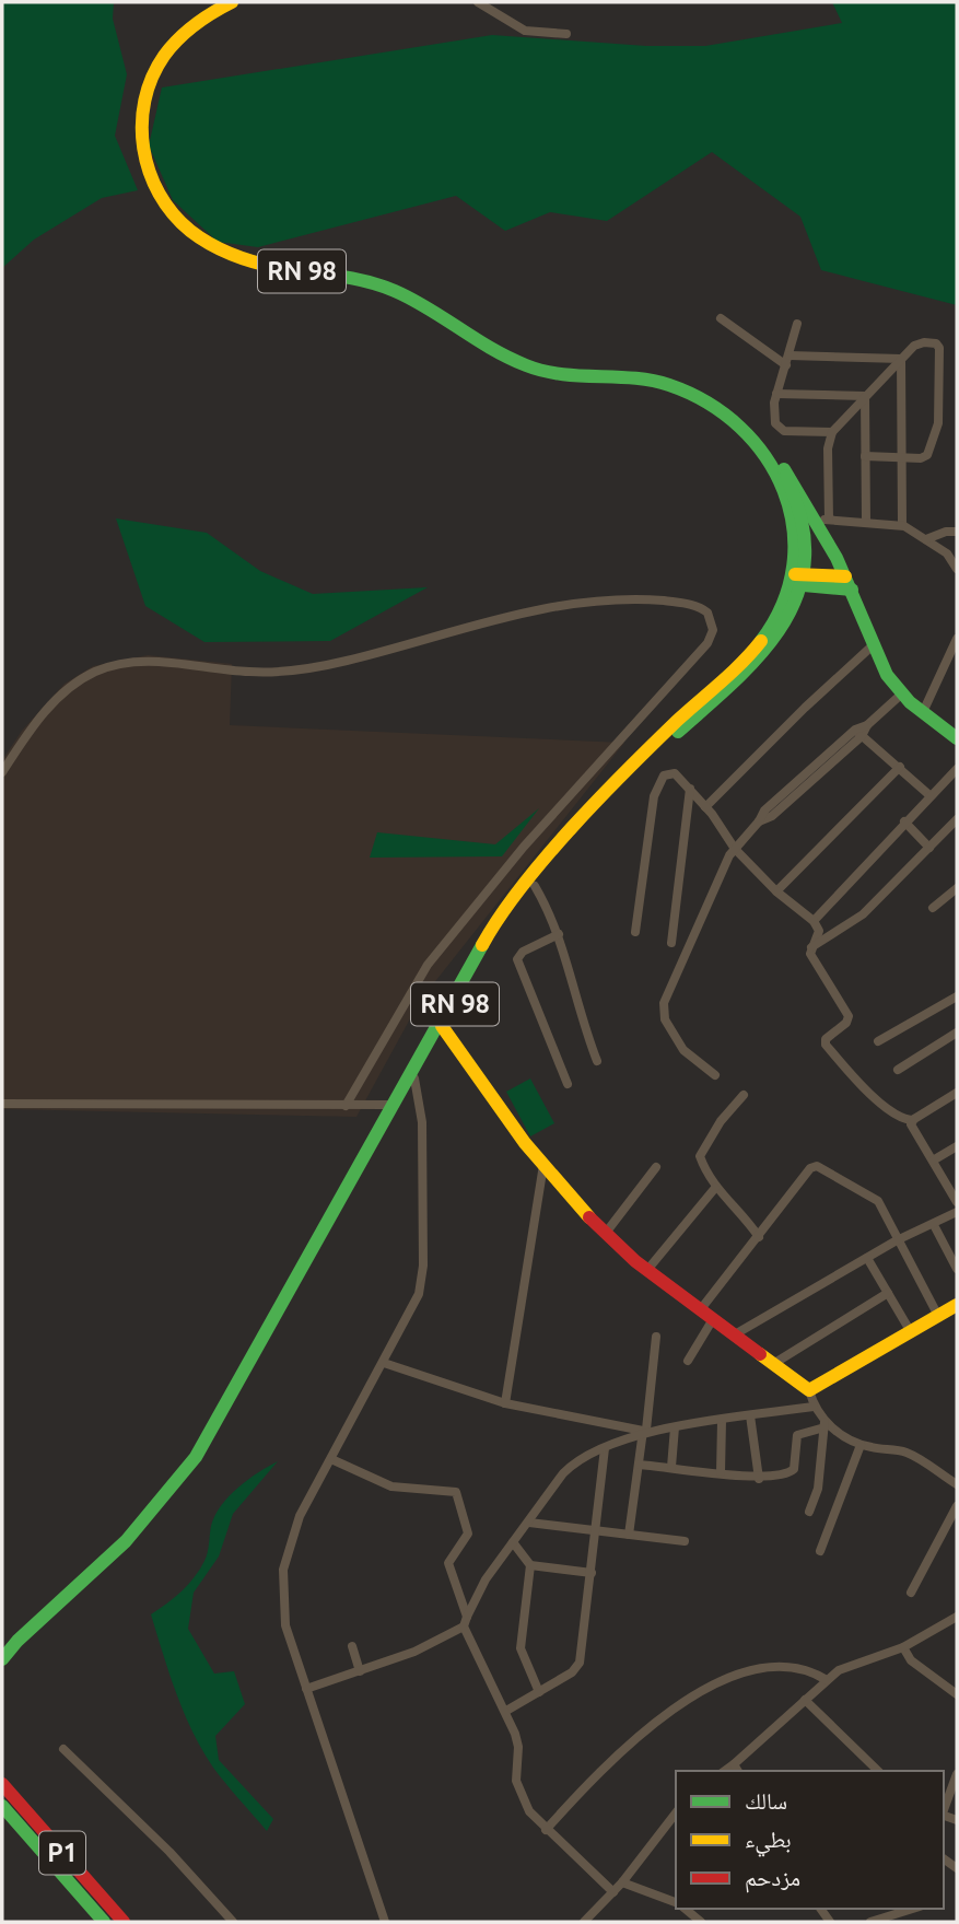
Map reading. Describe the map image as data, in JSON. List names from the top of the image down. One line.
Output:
{"streets":{"main road":["RN 98","P1"]},"legend":["سالك","بطيء","مزدحم"]}
